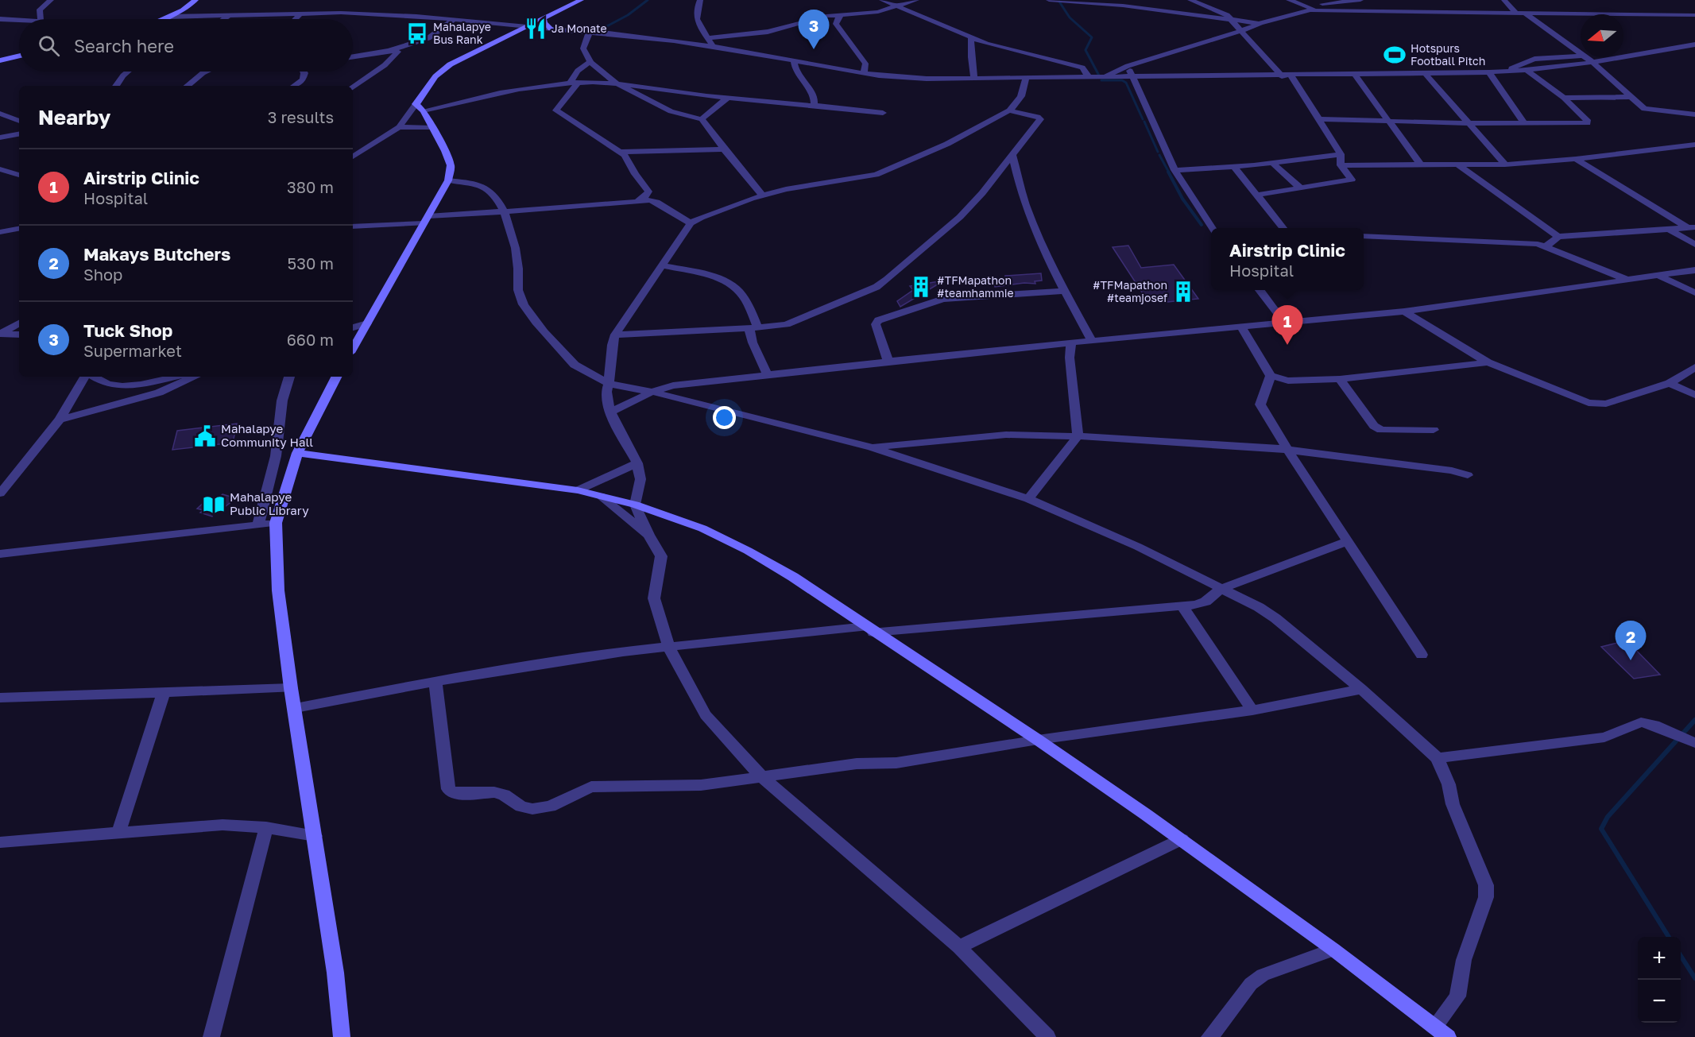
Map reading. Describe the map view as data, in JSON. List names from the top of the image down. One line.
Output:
{"places":{"restaurant":["Ja Monate"],"bus stop":["Mahalapye Bus Rank"],"sports":["Hotspurs Football Pitch"],"building":["#TFMapathon #teamhammie","#TFMapathon #teamjosef"],"public building":["Mahalapye Community Hall"],"library":["Mahalapye Public Library"]},"north":"left","page":{"pins":["3","1","2"],"search":"Search here","heading":["Nearby","3 results"],"list":[{"mark":"1","name":"Airstrip Clinic","note":"Hospital","value":"380 m"},{"mark":"2","name":"Makays Butchers","note":"Shop","value":"530 m"},{"mark":"3","name":"Tuck Shop","note":"Supermarket","value":"660 m"}],"popup":["Airstrip Clinic","Hospital"],"map_buttons":["+","−"]}}
